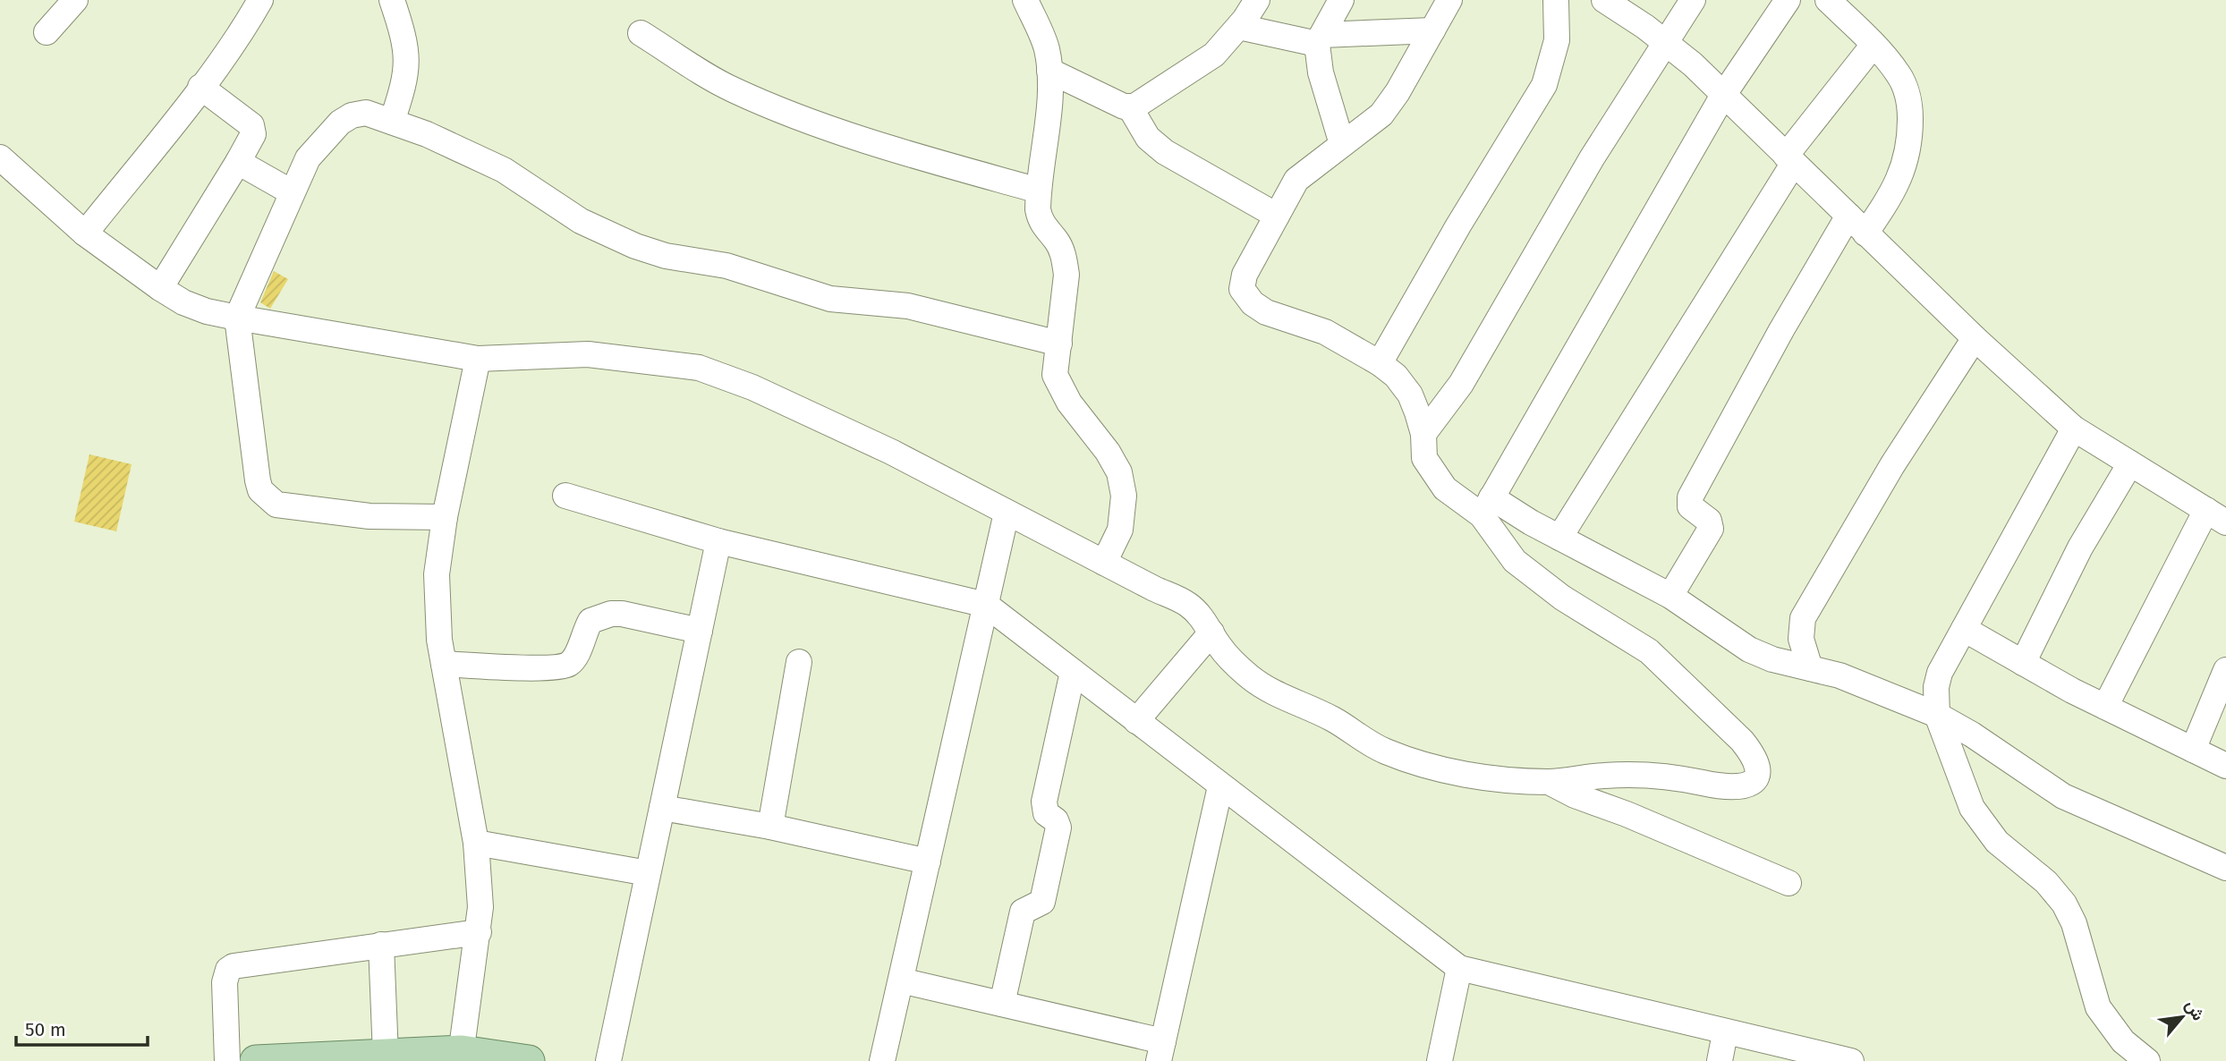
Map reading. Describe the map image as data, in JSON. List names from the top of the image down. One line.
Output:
{"scale_bar":"50 m","north":"top right"}
